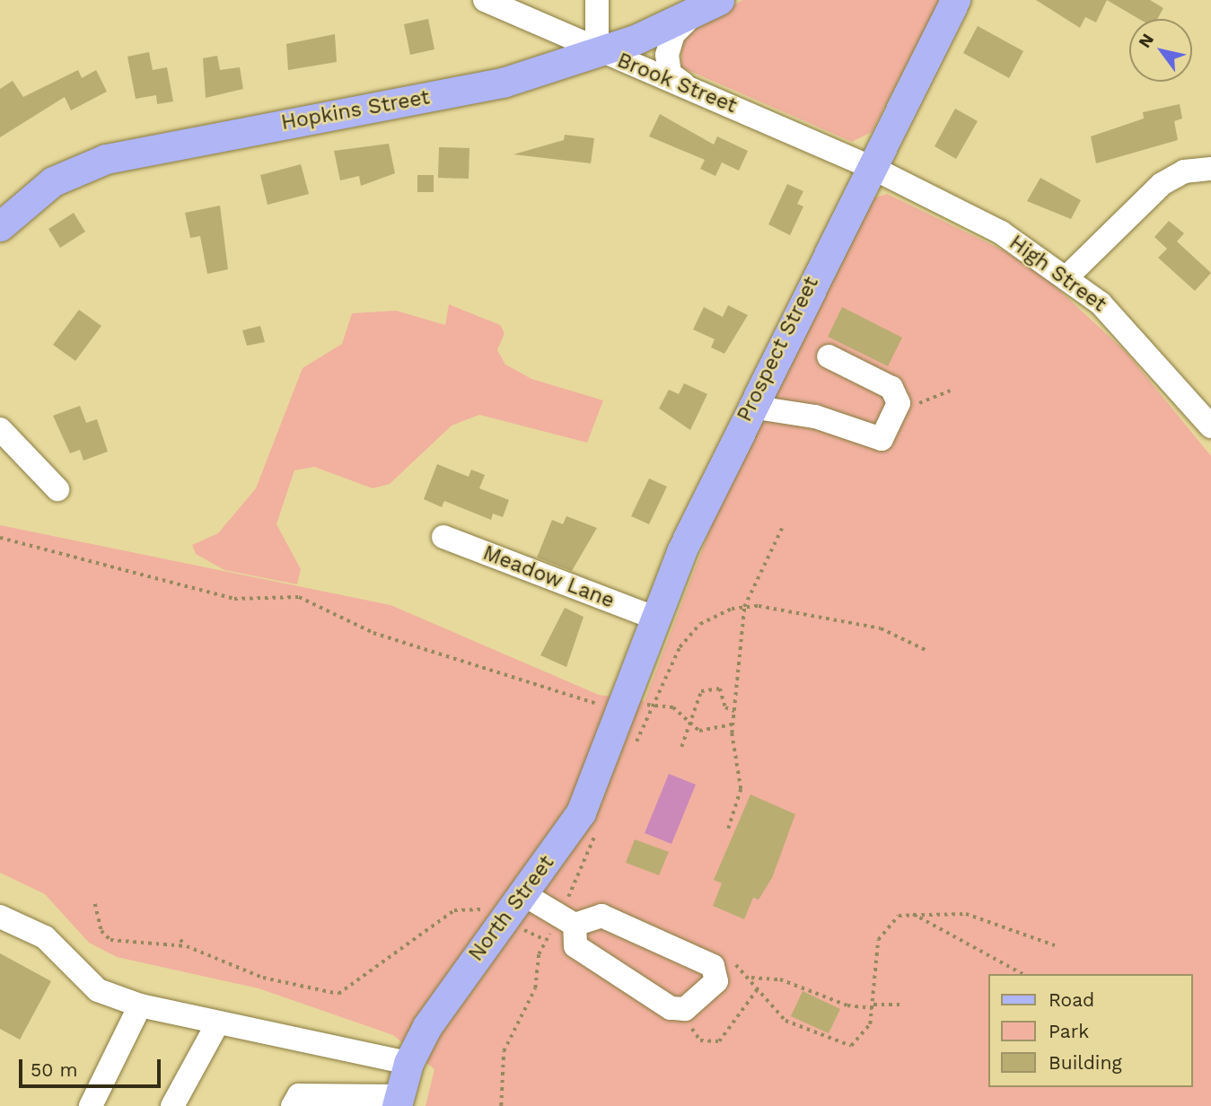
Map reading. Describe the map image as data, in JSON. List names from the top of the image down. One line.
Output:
{"streets":{"main road":["Hopkins Street","Prospect Street","North Street"],"street":["Brook Street","High Street","Meadow Lane"]},"crossings":[["Brook Street","Hopkins Street"],["Brook Street","High Street"],["Brook Street","Prospect Street"],["High Street","Prospect Street"],["Prospect Street","Meadow Lane"],["Prospect Street","North Street"]],"legend":["Road","Park","Building"],"scale_bar":"50 m","north":"top left"}
